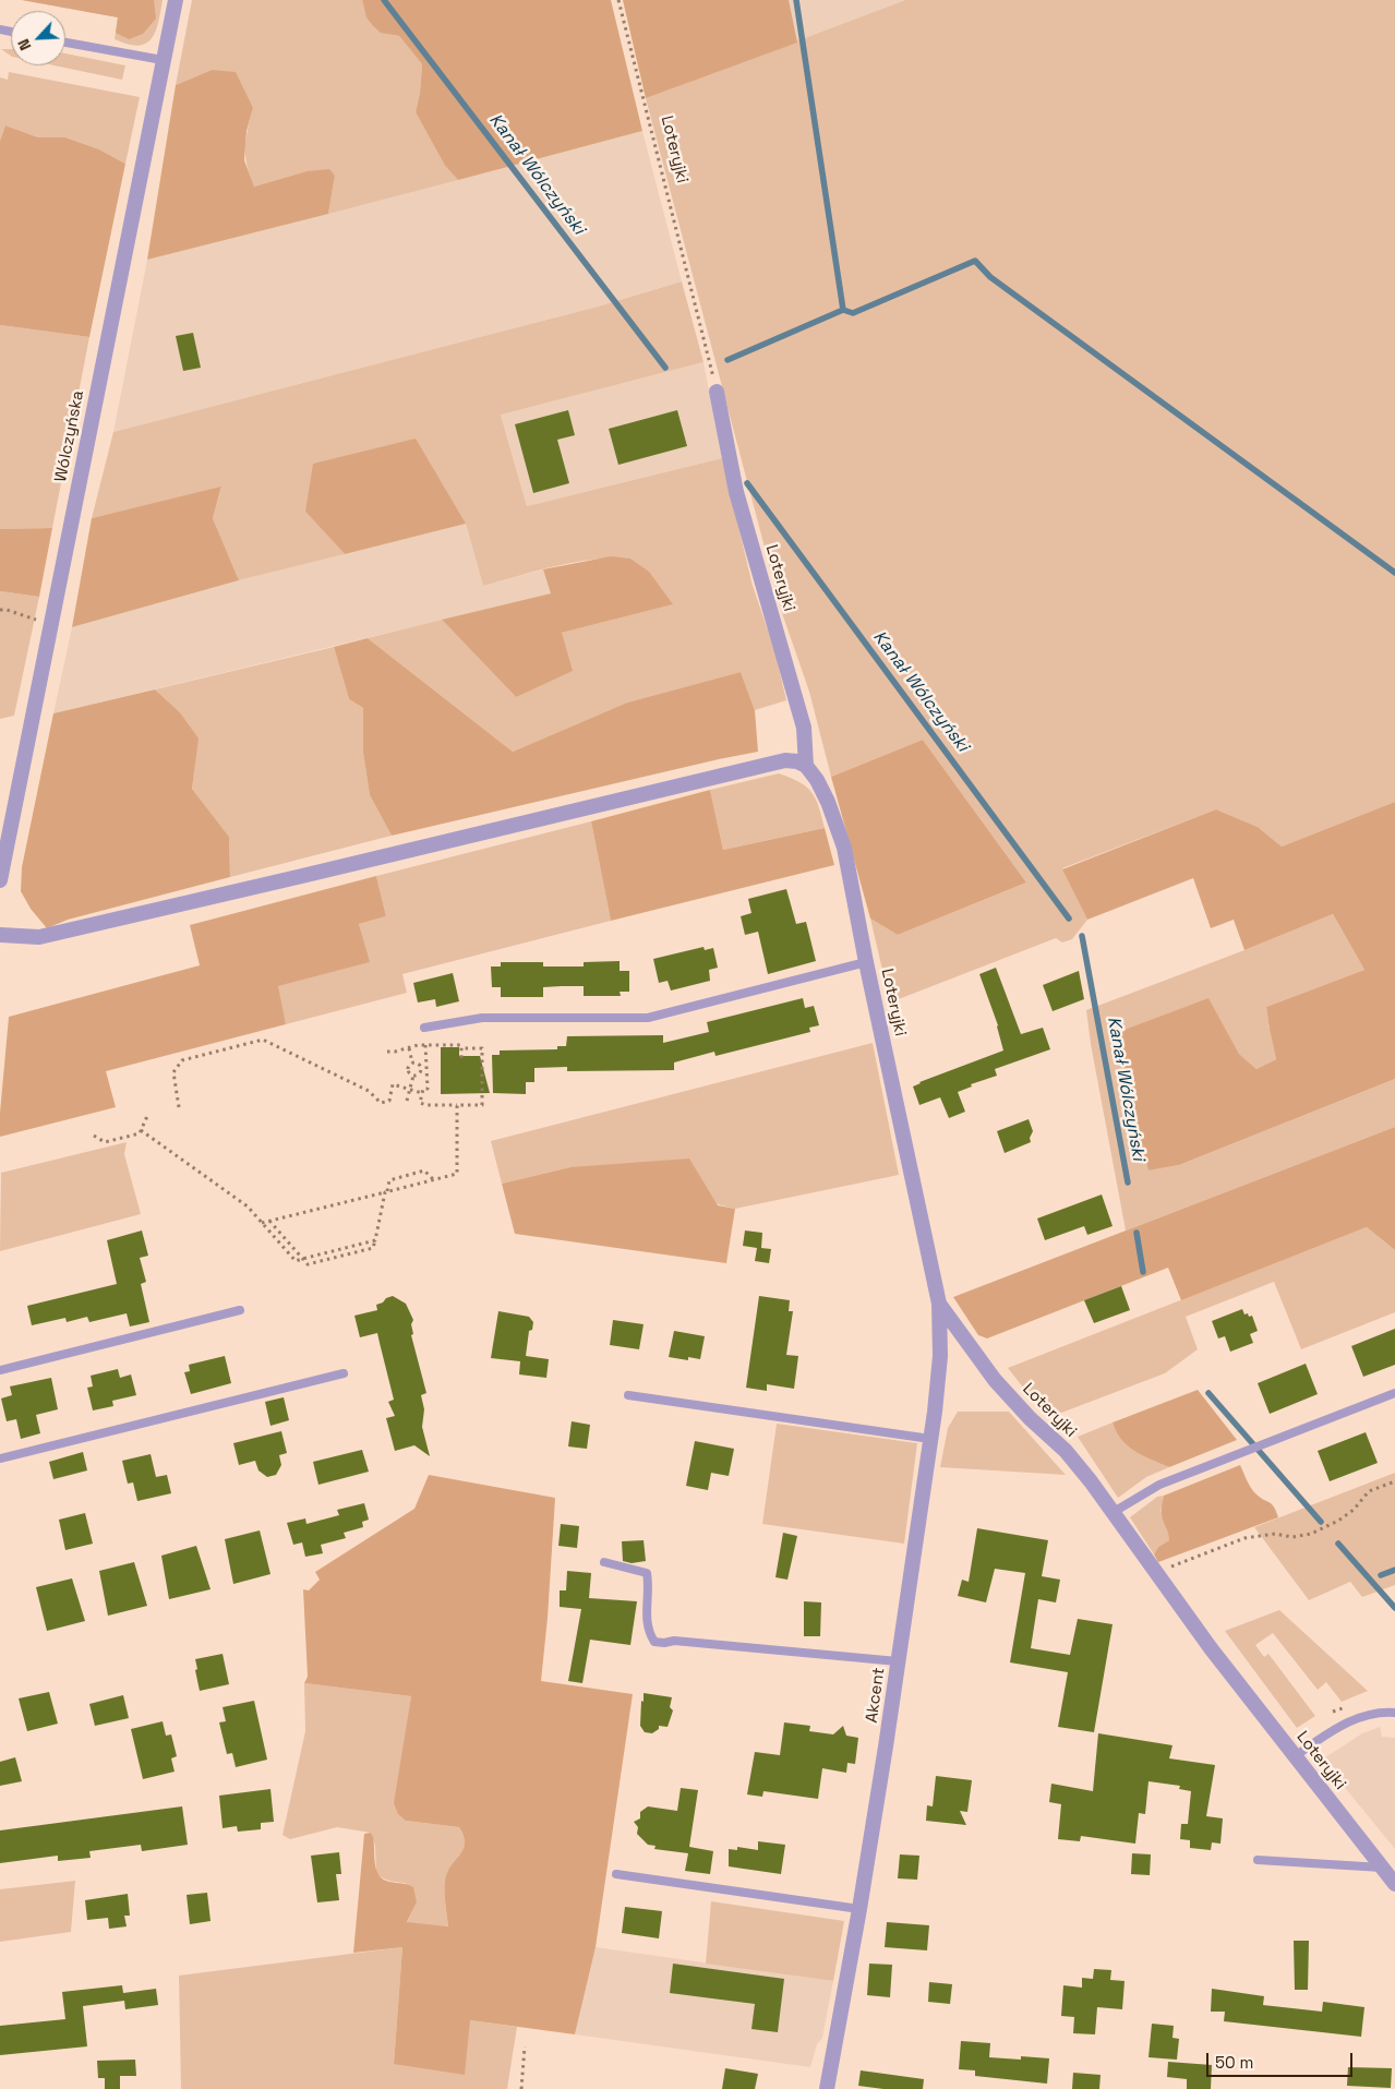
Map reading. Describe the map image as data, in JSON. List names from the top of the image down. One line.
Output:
{"streets":{"street":["Loteryjki","Wólczyńska","Akcent"]},"crossings":[["Loteryjki","Akcent"]],"water":["Kanał Wólczyński"],"scale_bar":"50 m","north":"bottom left"}
